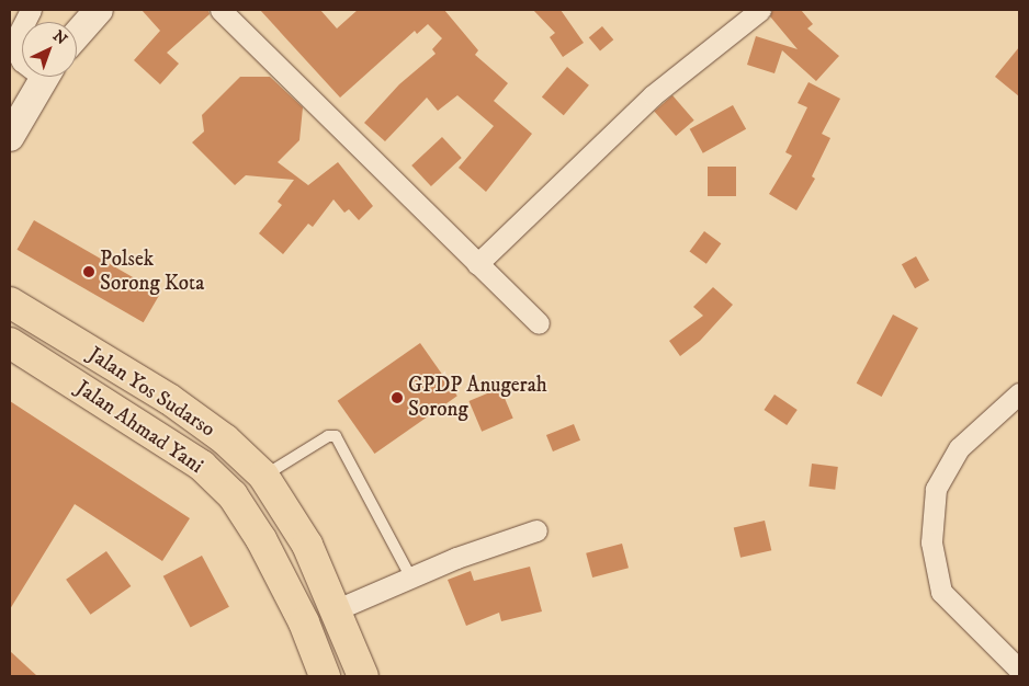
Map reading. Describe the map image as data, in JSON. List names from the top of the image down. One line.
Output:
{"streets":{"highway":["Jalan Yos Sudarso","Jalan Ahmad Yani"]},"places":["Polsek Sorong Kota","GPDP Anugerah Sorong"],"north":"top right"}
